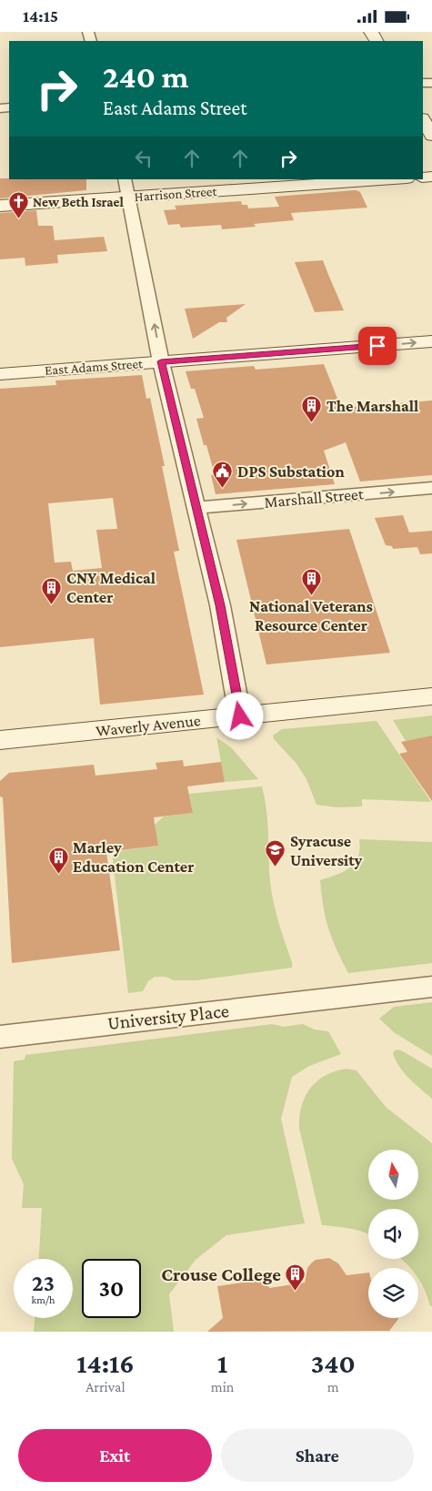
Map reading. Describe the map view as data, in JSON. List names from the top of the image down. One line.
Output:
{"streets":{"street":["Harrison Street","East Adams Street","Marshall Street","Waverly Avenue","University Place"]},"one_way":["East Adams Street","Marshall Street"],"places":{"church":["New Beth Israel"],"building":["The Marshall","National Veterans Resource Center","CNY Medical Center","Marley Education Center","Crouse College"],"public building":["DPS Substation"],"school or university":["Syracuse University"]},"north":"top","page":{"status":"14:15","turn":["240 m","East Adams Street"],"speed":"23 km/h","limit":"30","eta":["14:16","Arrival","1","min","340","m"],"buttons":["Exit","Share"]}}
